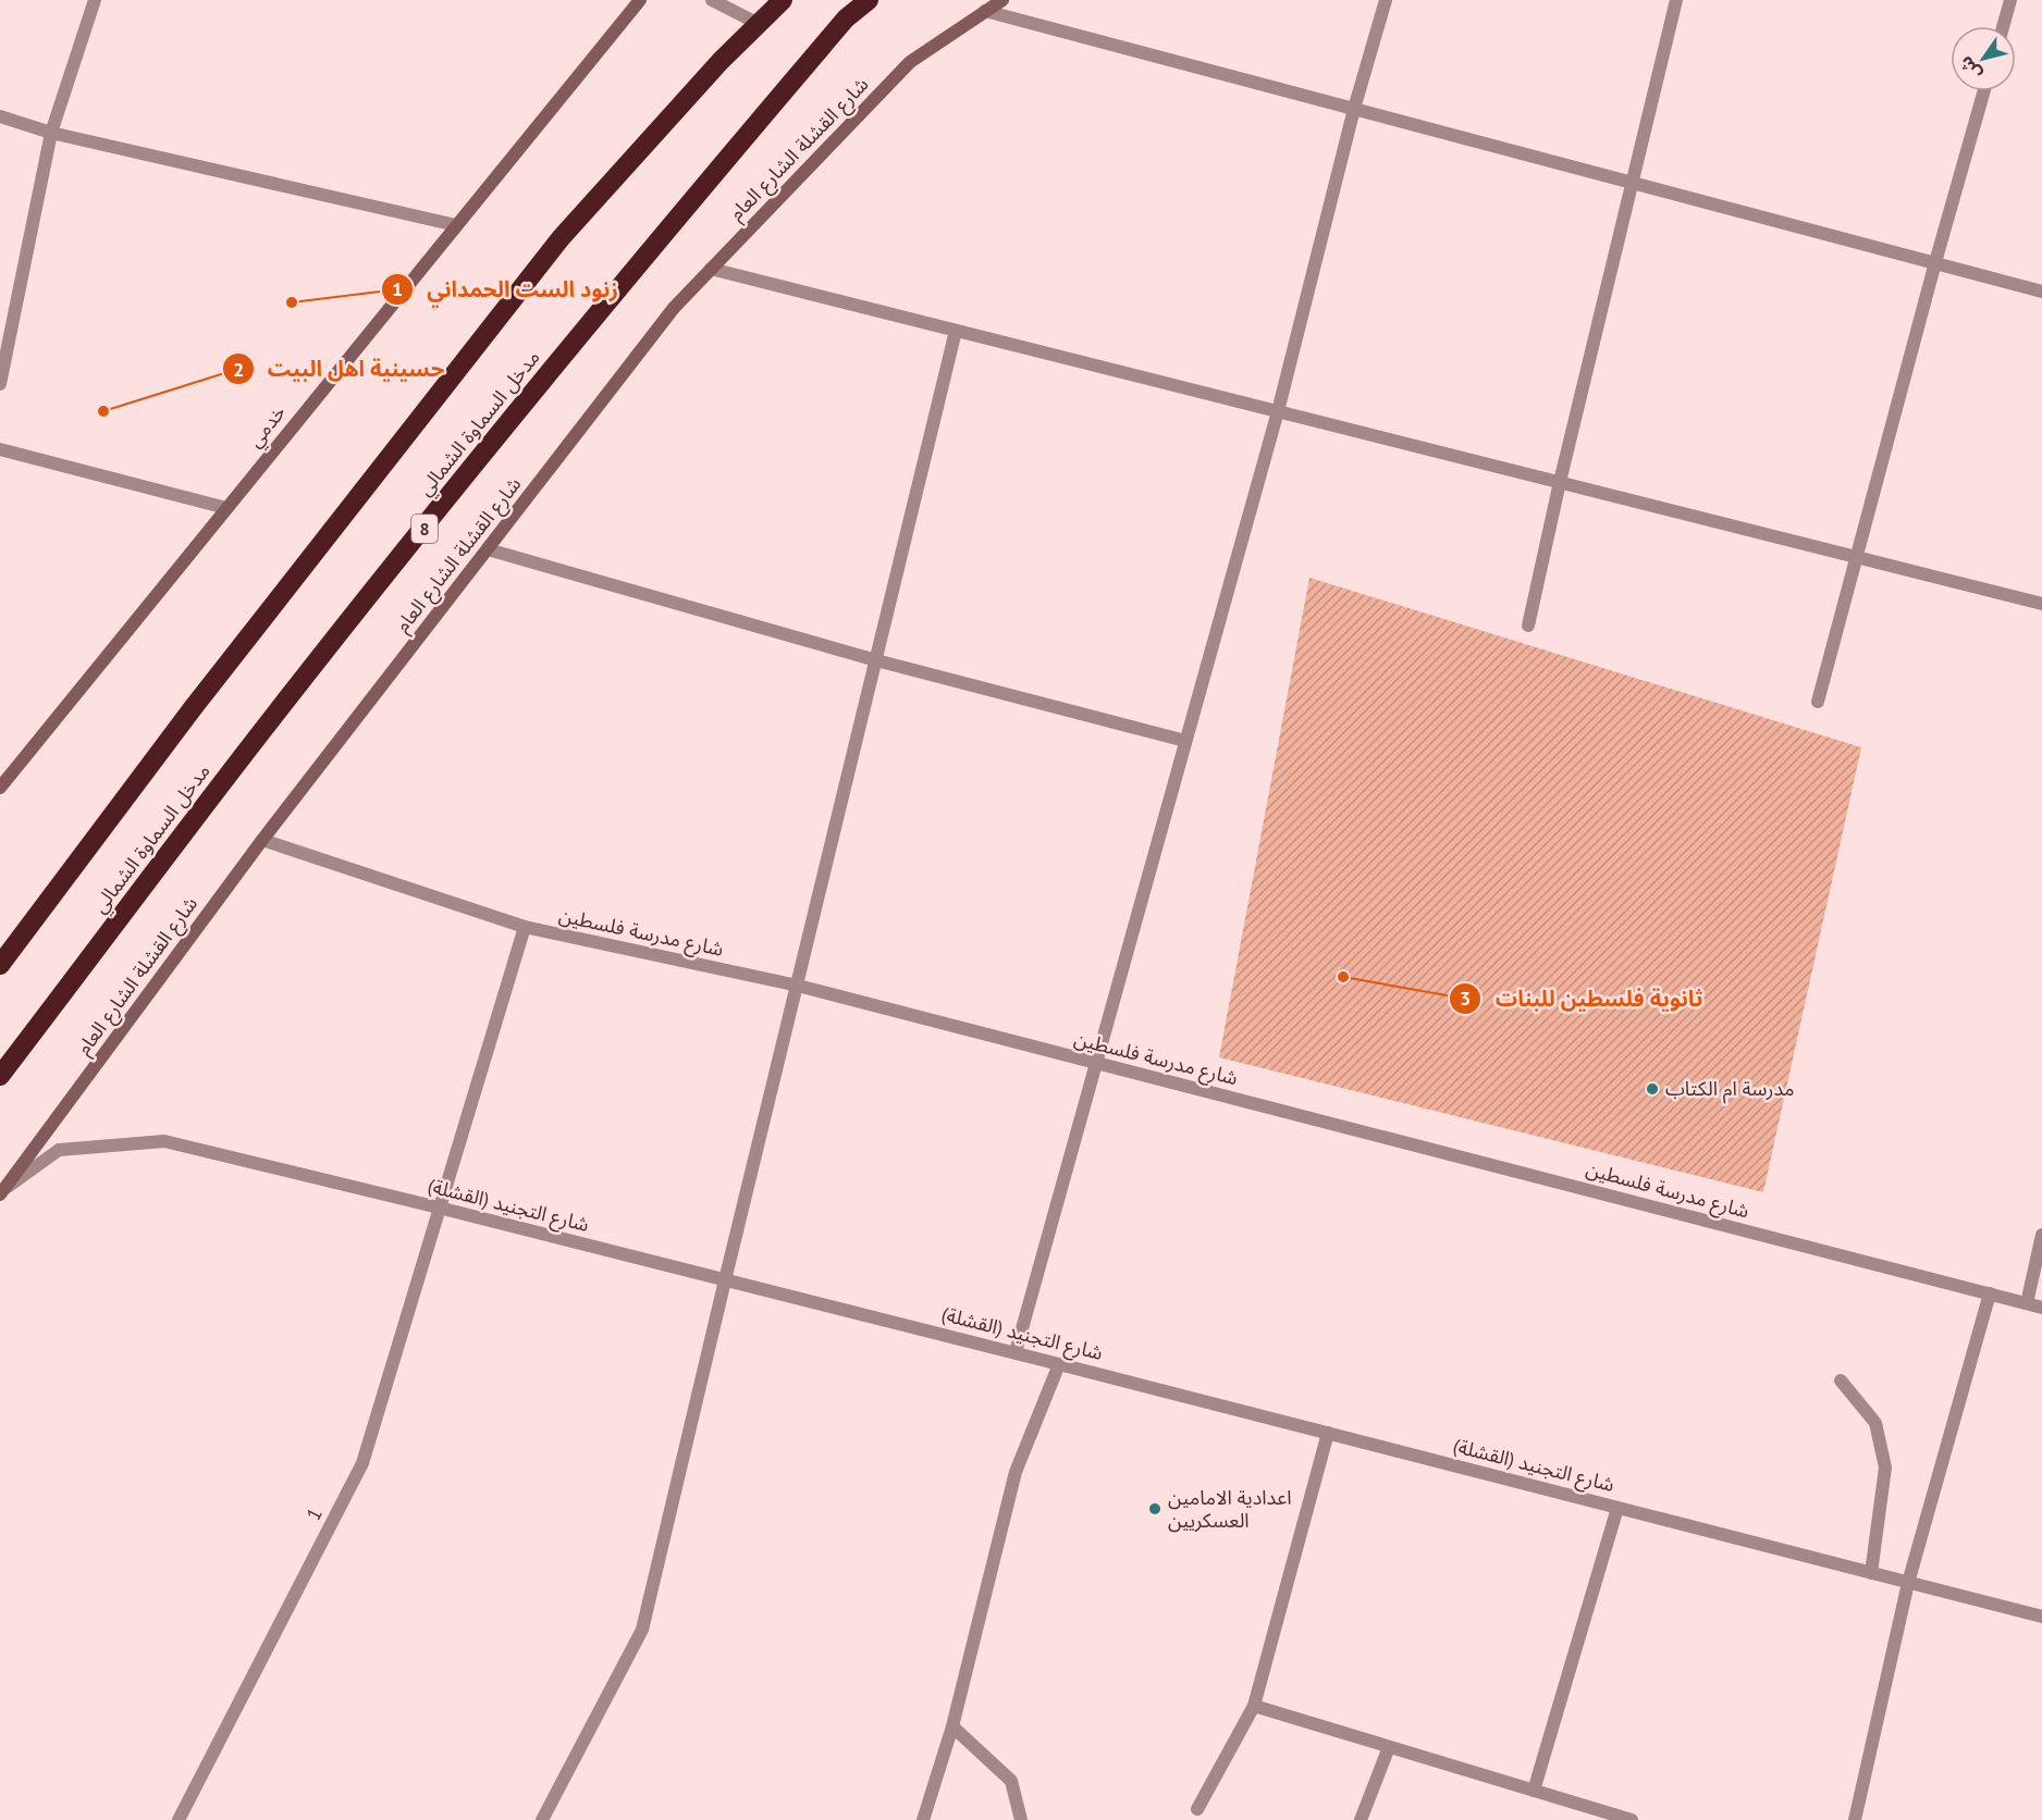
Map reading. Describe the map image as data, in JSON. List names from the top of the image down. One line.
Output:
{"streets":{"highway":["مدخل السماوة الشمالي","8"],"main road":["شارع القشلة الشارع العام","خدمي"],"street":["شارع مدرسة فلسطين","شارع التجنيد (القشلة)","1"]},"crossings":[["شارع القشلة الشارع العام","شارع مدرسة فلسطين"],["شارع القشلة الشارع العام","شارع التجنيد (القشلة)"],["شارع مدرسة فلسطين","1"],["شارع التجنيد (القشلة)","1"]],"places":["زنود الست الحمداني","حسينية اهل البيت","ثانوية فلسطين للبنات","مدرسة ام الكتاب","اعدادية الامامين العسكريين"],"north":"bottom left"}
